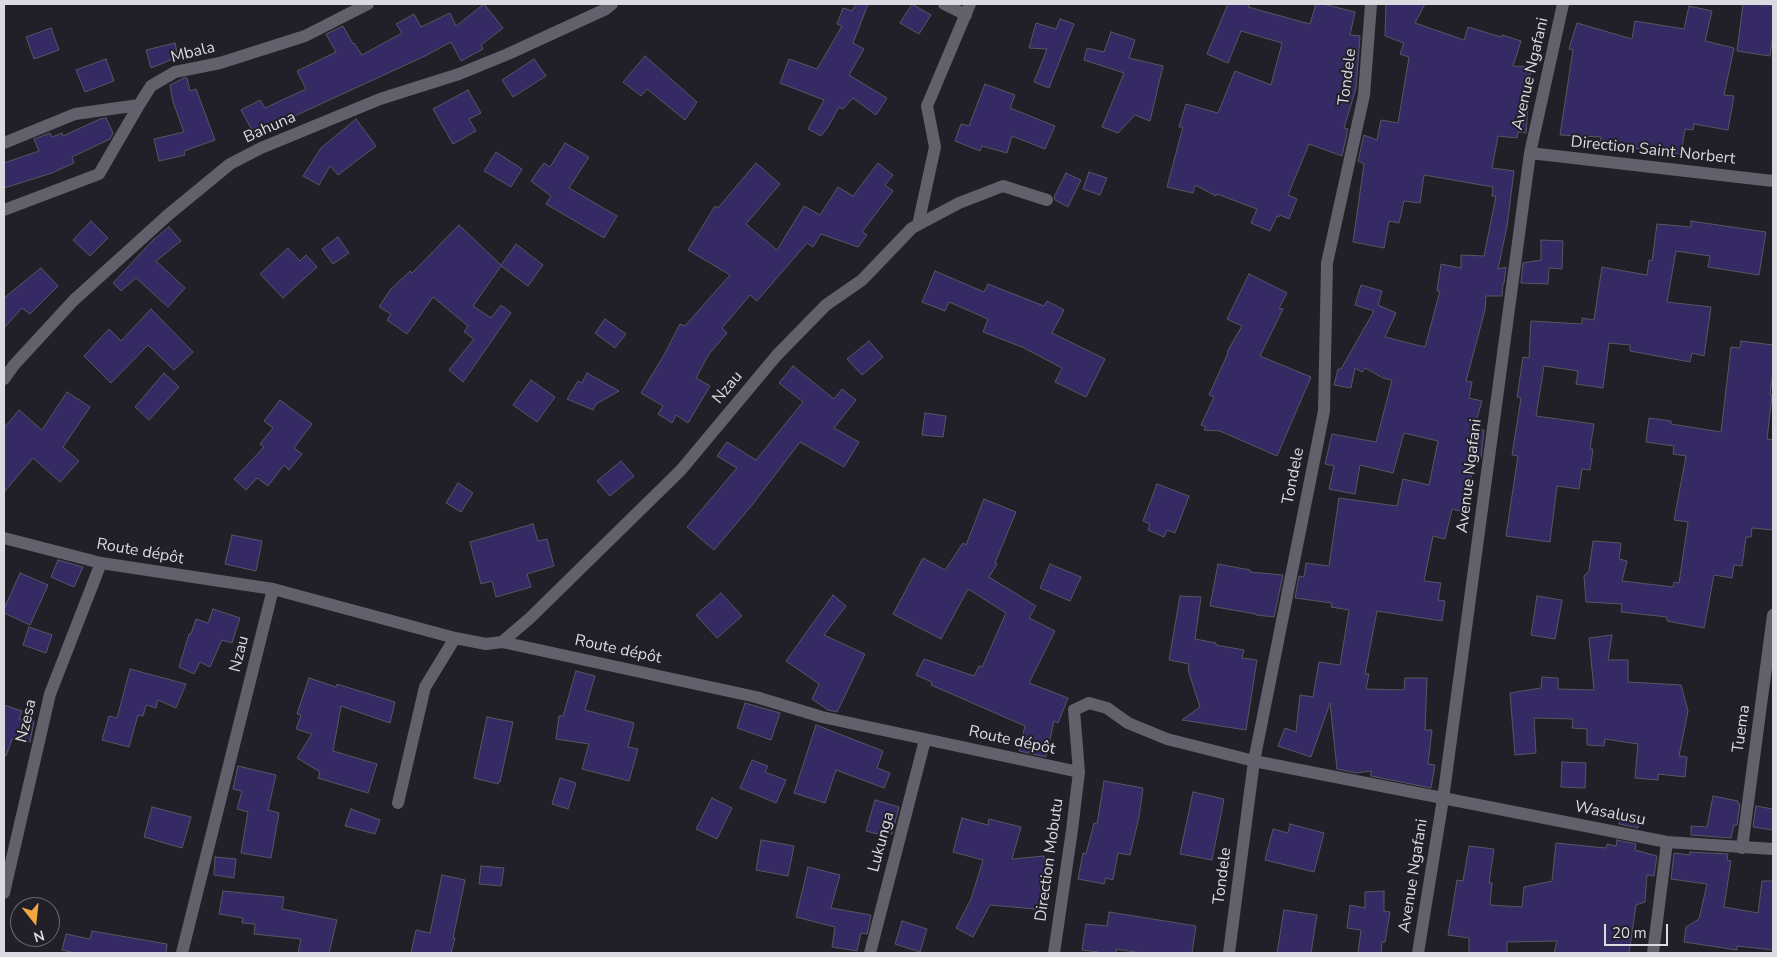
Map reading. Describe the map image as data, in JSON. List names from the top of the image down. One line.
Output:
{"streets":{"street":["Mbala","Avenue Ngafani","Tondele","Bahuna","Direction Saint Norbert","Nzau","Route dépôt","Nzesa","Tuema","Wasalusu","Lukunga","Direction Mobutu"]},"crossings":[["Avenue Ngafani","Direction Saint Norbert"],["Avenue Ngafani","Route dépôt"],["Avenue Ngafani","Wasalusu"],["Tondele","Route dépôt"],["Nzau","Route dépôt"],["Route dépôt","Nzesa"],["Route dépôt","Wasalusu"],["Route dépôt","Lukunga"],["Route dépôt","Direction Mobutu"],["Tuema","Wasalusu"]],"scale_bar":"20 m","north":"bottom"}
